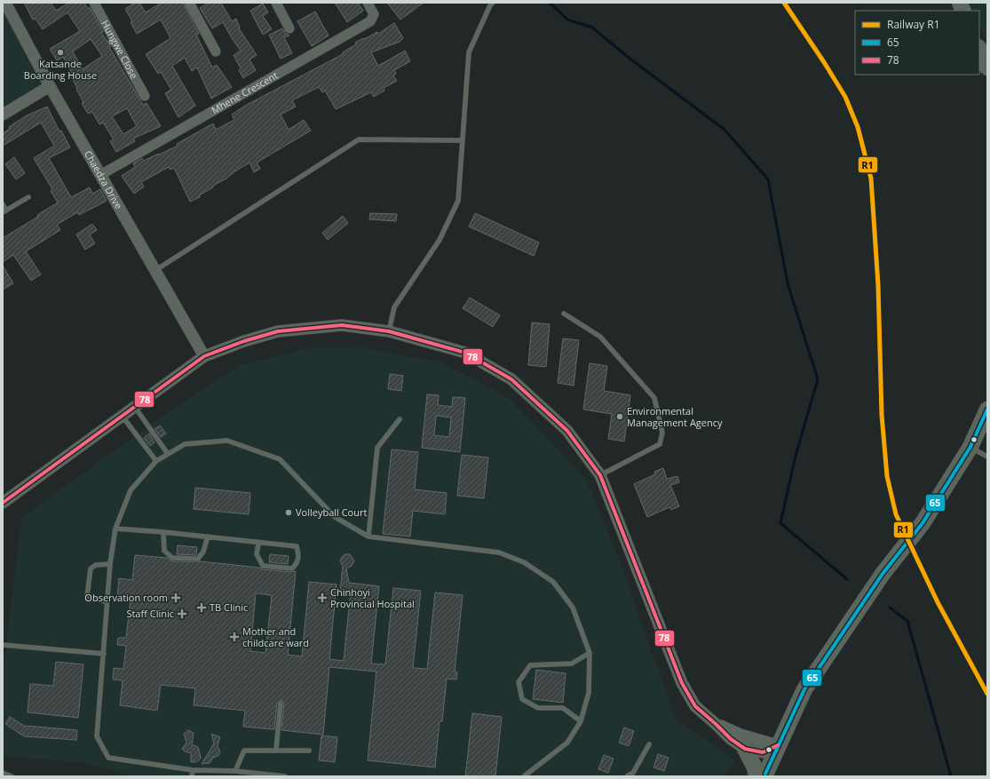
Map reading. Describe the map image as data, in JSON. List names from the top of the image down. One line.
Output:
{"streets":{"street":["Hungwe Close","Mhene Crescent","Chaedza Drive"]},"crossings":[["Mhene Crescent","Chaedza Drive"]],"places":{"other":["Katsande Boarding House","Environmental Management Agency","Volleyball Court"],"health":["Observation room","Chinhoyi Provincial Hospital","TB Clinic","Staff Clinic","Mother and childcare ward"]},"lines":["rail line R1","transit line 78","transit line 65"],"legend":["Railway R1","65","78"]}
